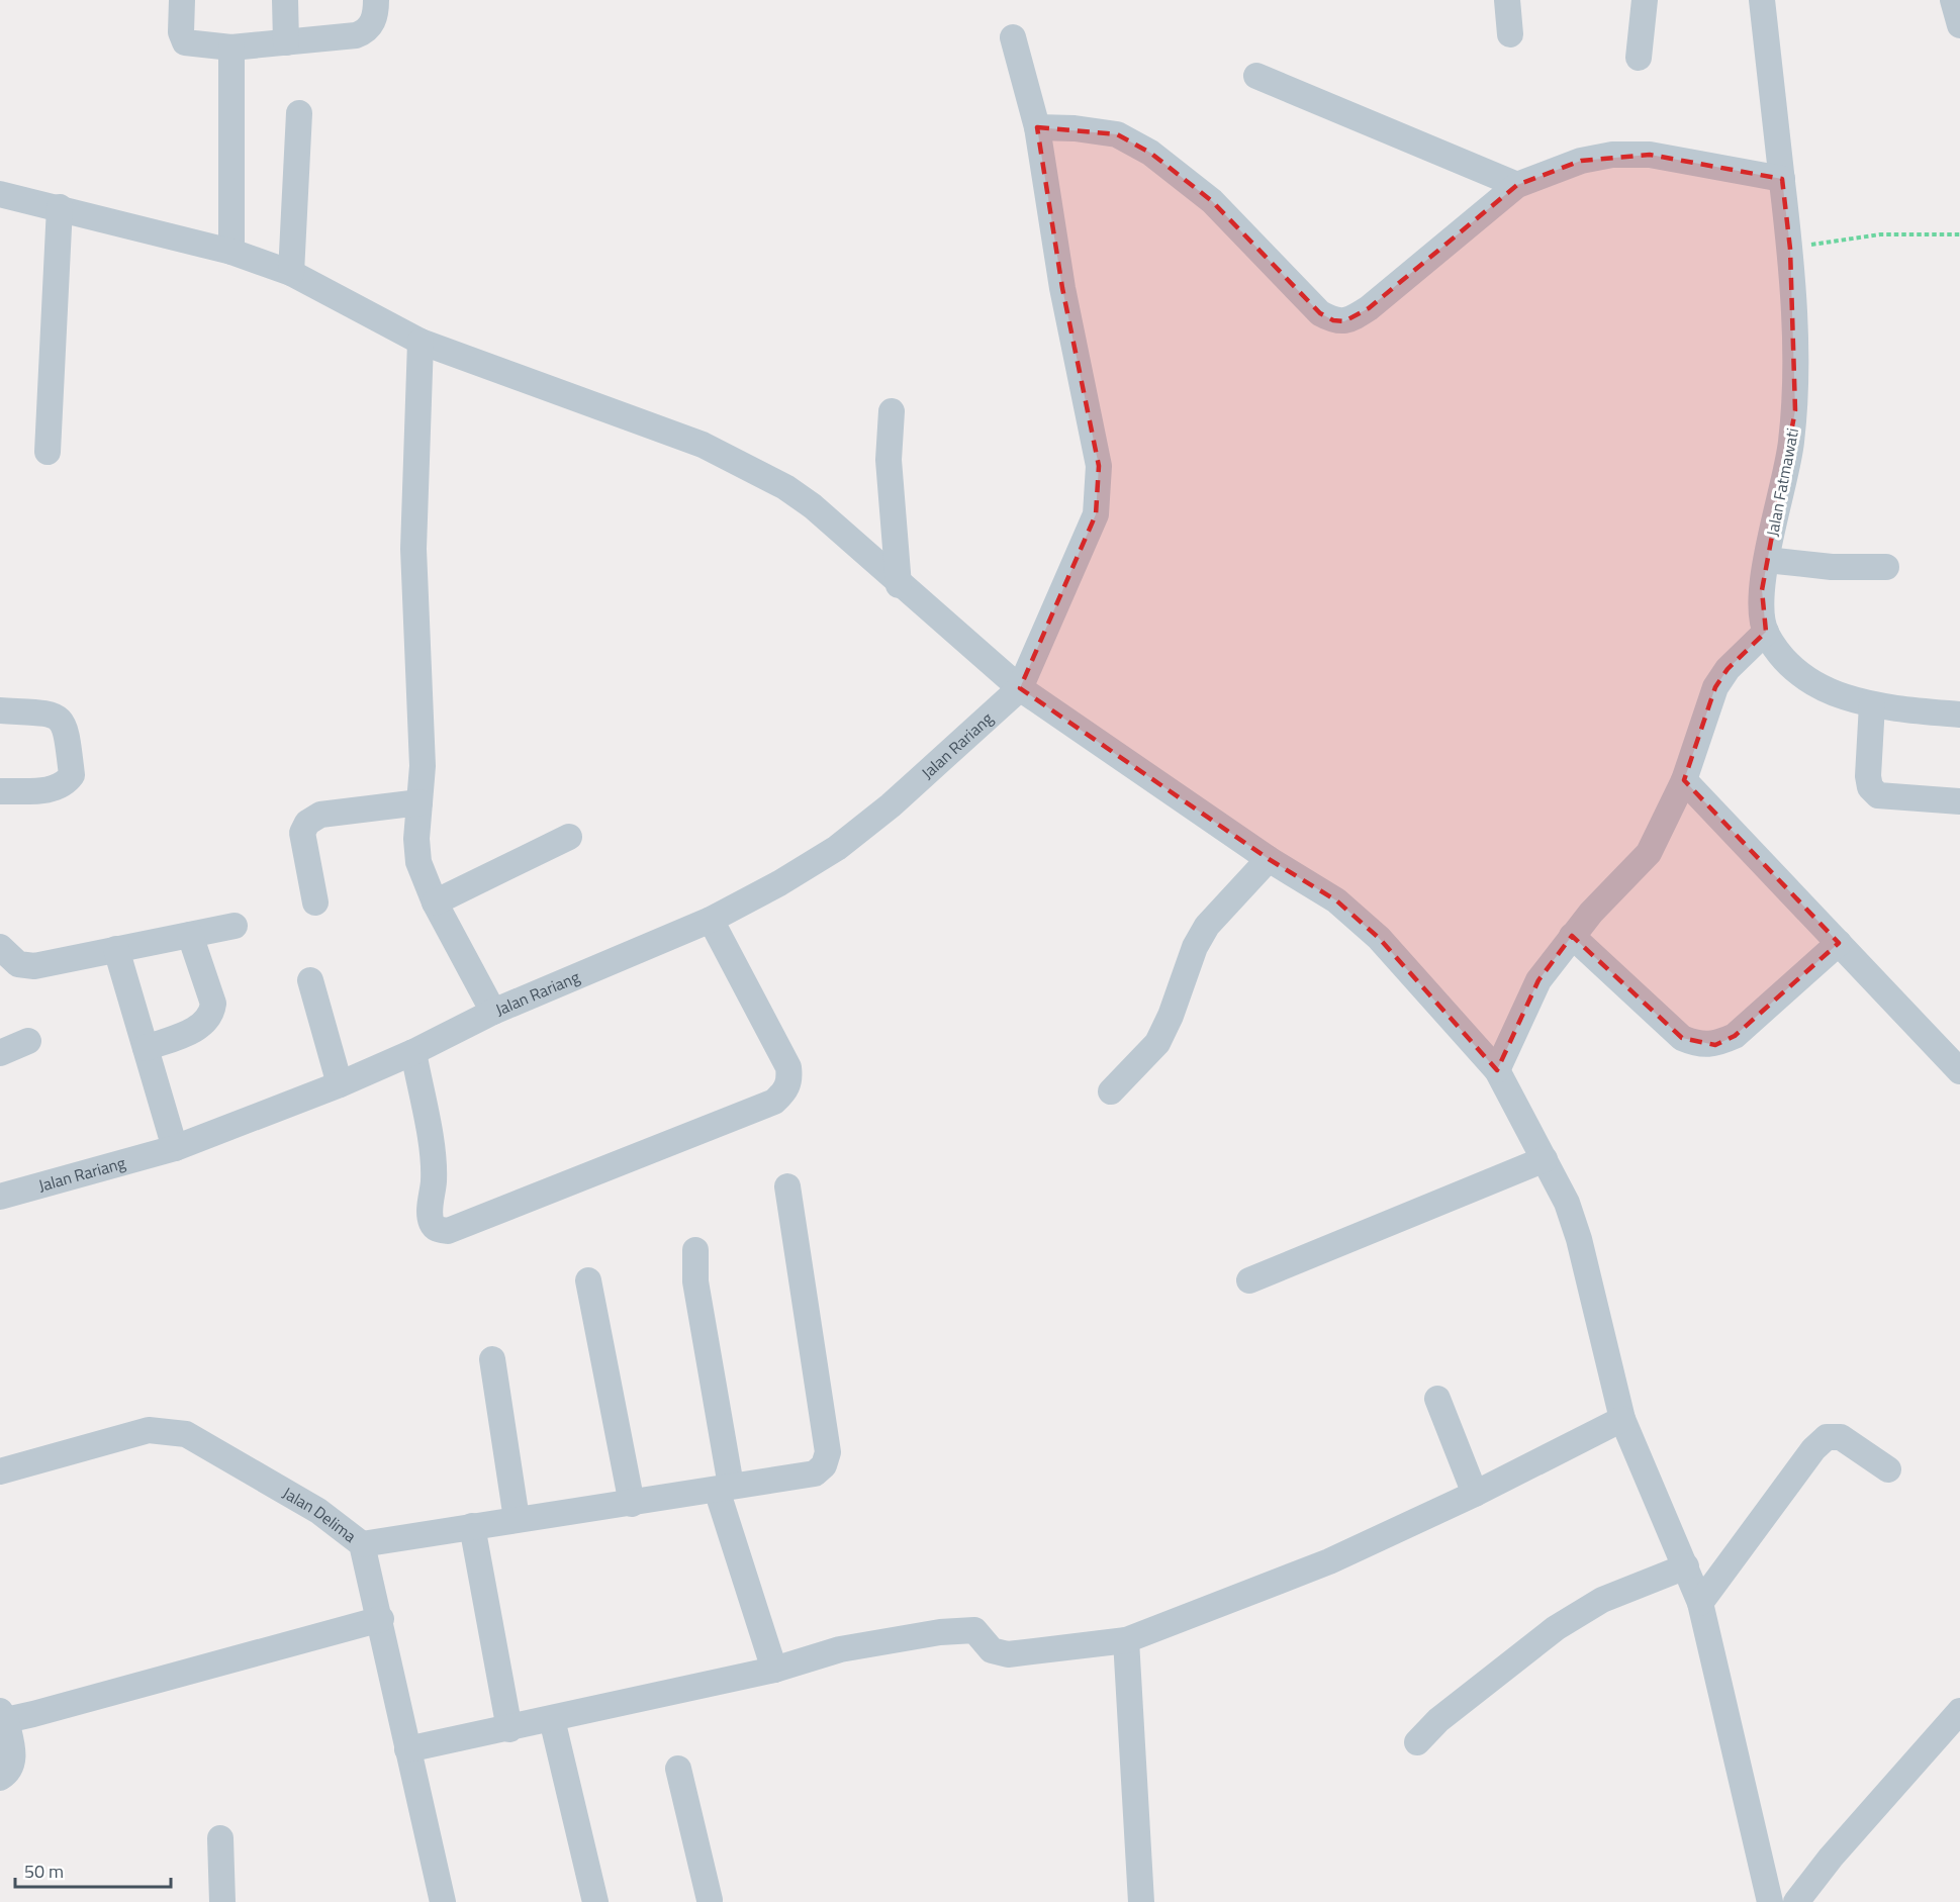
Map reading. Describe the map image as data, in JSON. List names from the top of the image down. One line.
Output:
{"streets":{"street":["Jalan Fatmawati","Jalan Rariang","Jalan Delima"]},"scale_bar":"50 m"}
